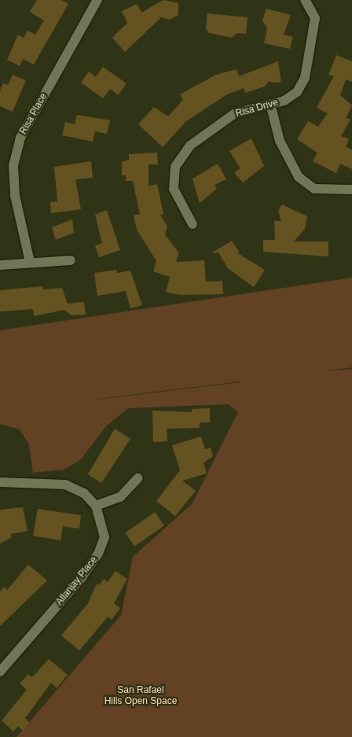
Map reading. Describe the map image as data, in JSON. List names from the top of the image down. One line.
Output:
{"streets":{"street":["Risa Drive","Risa Place","Allanjay Place"]},"parks":["San Rafael Hills Open Space"]}
